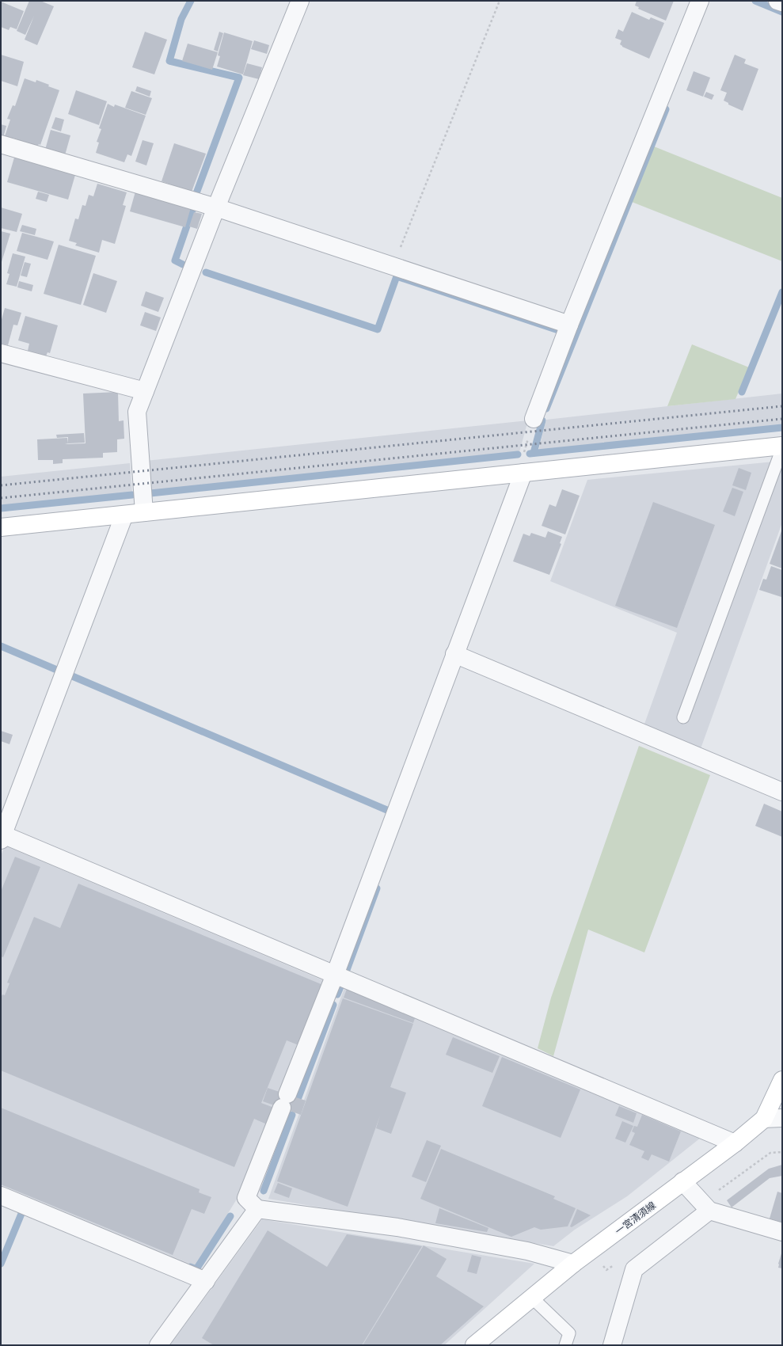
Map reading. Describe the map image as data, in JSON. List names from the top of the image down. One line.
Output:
{"streets":{"street":["一宮清須線"]}}
